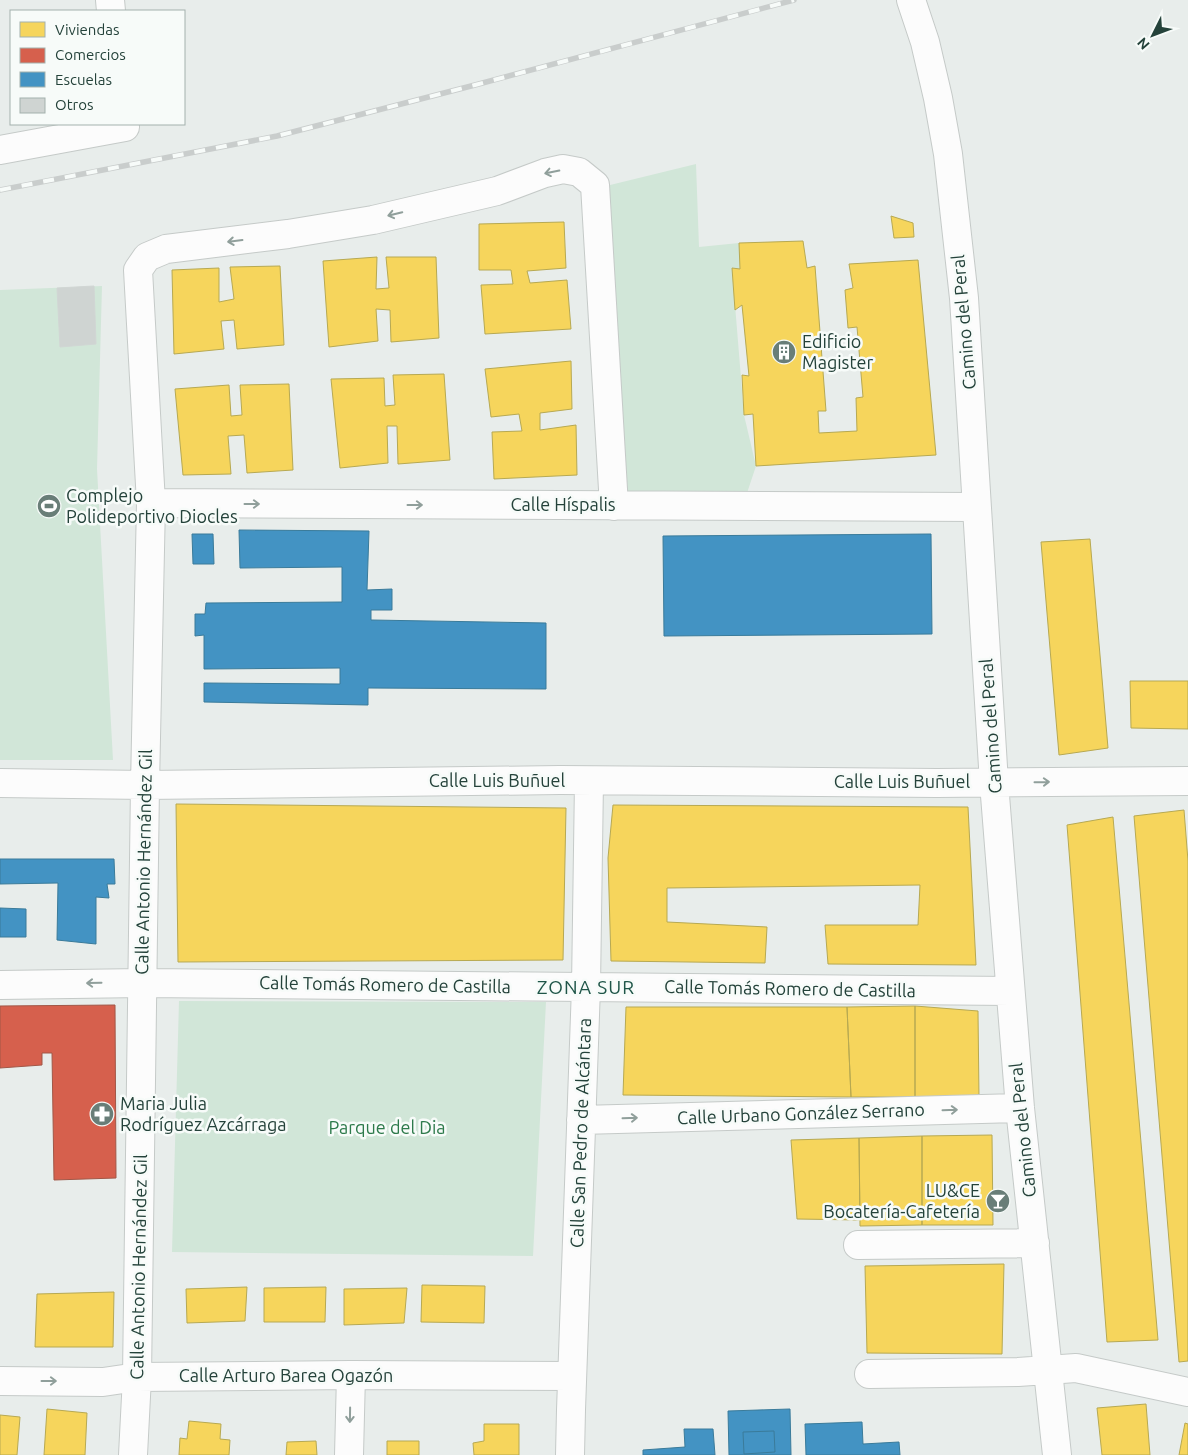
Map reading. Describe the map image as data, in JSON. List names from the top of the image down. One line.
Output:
{"streets":{"street":["Camino del Peral","Calle Híspalis","Calle Luis Buñuel","Calle Antonio Hernández Gil","Calle Tomás Romero de Castilla","Calle Urbano González Serrano","Calle San Pedro de Alcántara","Calle Arturo Barea Ogazón"]},"crossings":[["Camino del Peral","Calle Híspalis"],["Camino del Peral","Calle Luis Buñuel"],["Camino del Peral","Calle Tomás Romero de Castilla"],["Camino del Peral","Calle Urbano González Serrano"],["Calle Híspalis","Calle Antonio Hernández Gil"],["Calle Luis Buñuel","Calle Antonio Hernández Gil"],["Calle Luis Buñuel","Calle San Pedro de Alcántara"],["Calle Antonio Hernández Gil","Calle Tomás Romero de Castilla"],["Calle Antonio Hernández Gil","Calle Arturo Barea Ogazón"],["Calle Tomás Romero de Castilla","Calle San Pedro de Alcántara"],["Calle Urbano González Serrano","Calle San Pedro de Alcántara"],["Calle San Pedro de Alcántara","Calle Arturo Barea Ogazón"]],"one_way":["Calle Híspalis"],"districts":["ZONA SUR"],"parks":["Parque del Dia"],"places":{"building":["Edificio Magister"],"sports":["Complejo Polideportivo Diocles"],"pharmacy":["Maria Julia Rodríguez Azcárraga"],"bar":["LU&CE Bocatería-Cafetería"]},"legend":["Viviendas","Comercios","Escuelas","Otros"],"north":"bottom left"}
